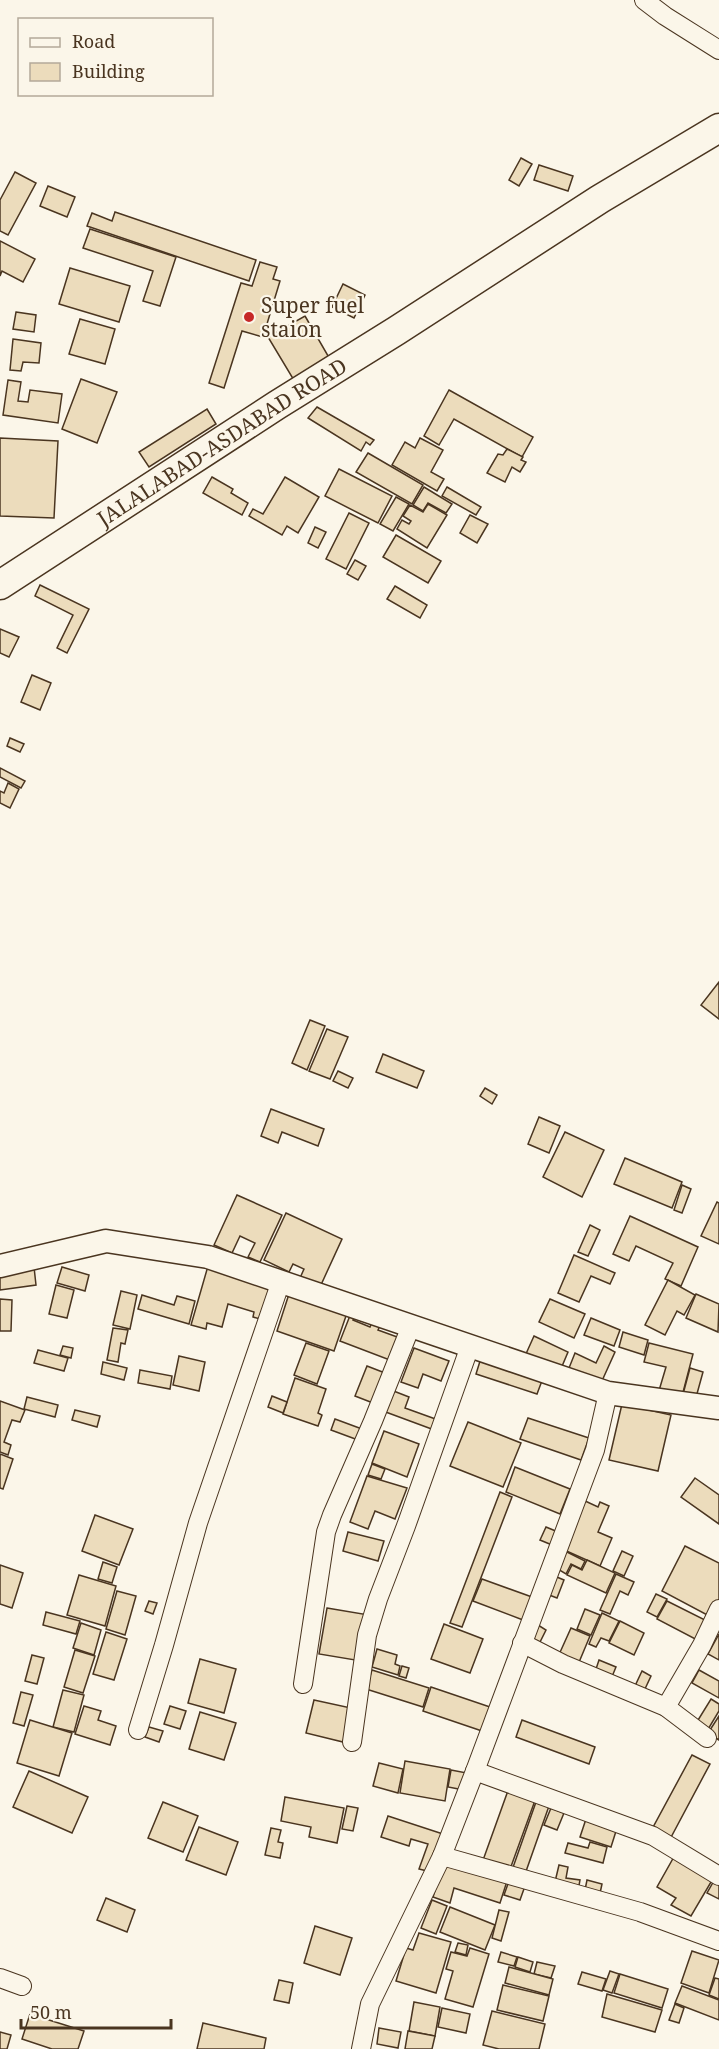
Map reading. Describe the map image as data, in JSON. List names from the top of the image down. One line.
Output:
{"streets":{"main road":["JALALABAD-ASDABAD ROAD"]},"places":["Super fuel staion"],"legend":["Road","Building"],"scale_bar":"50 m"}
